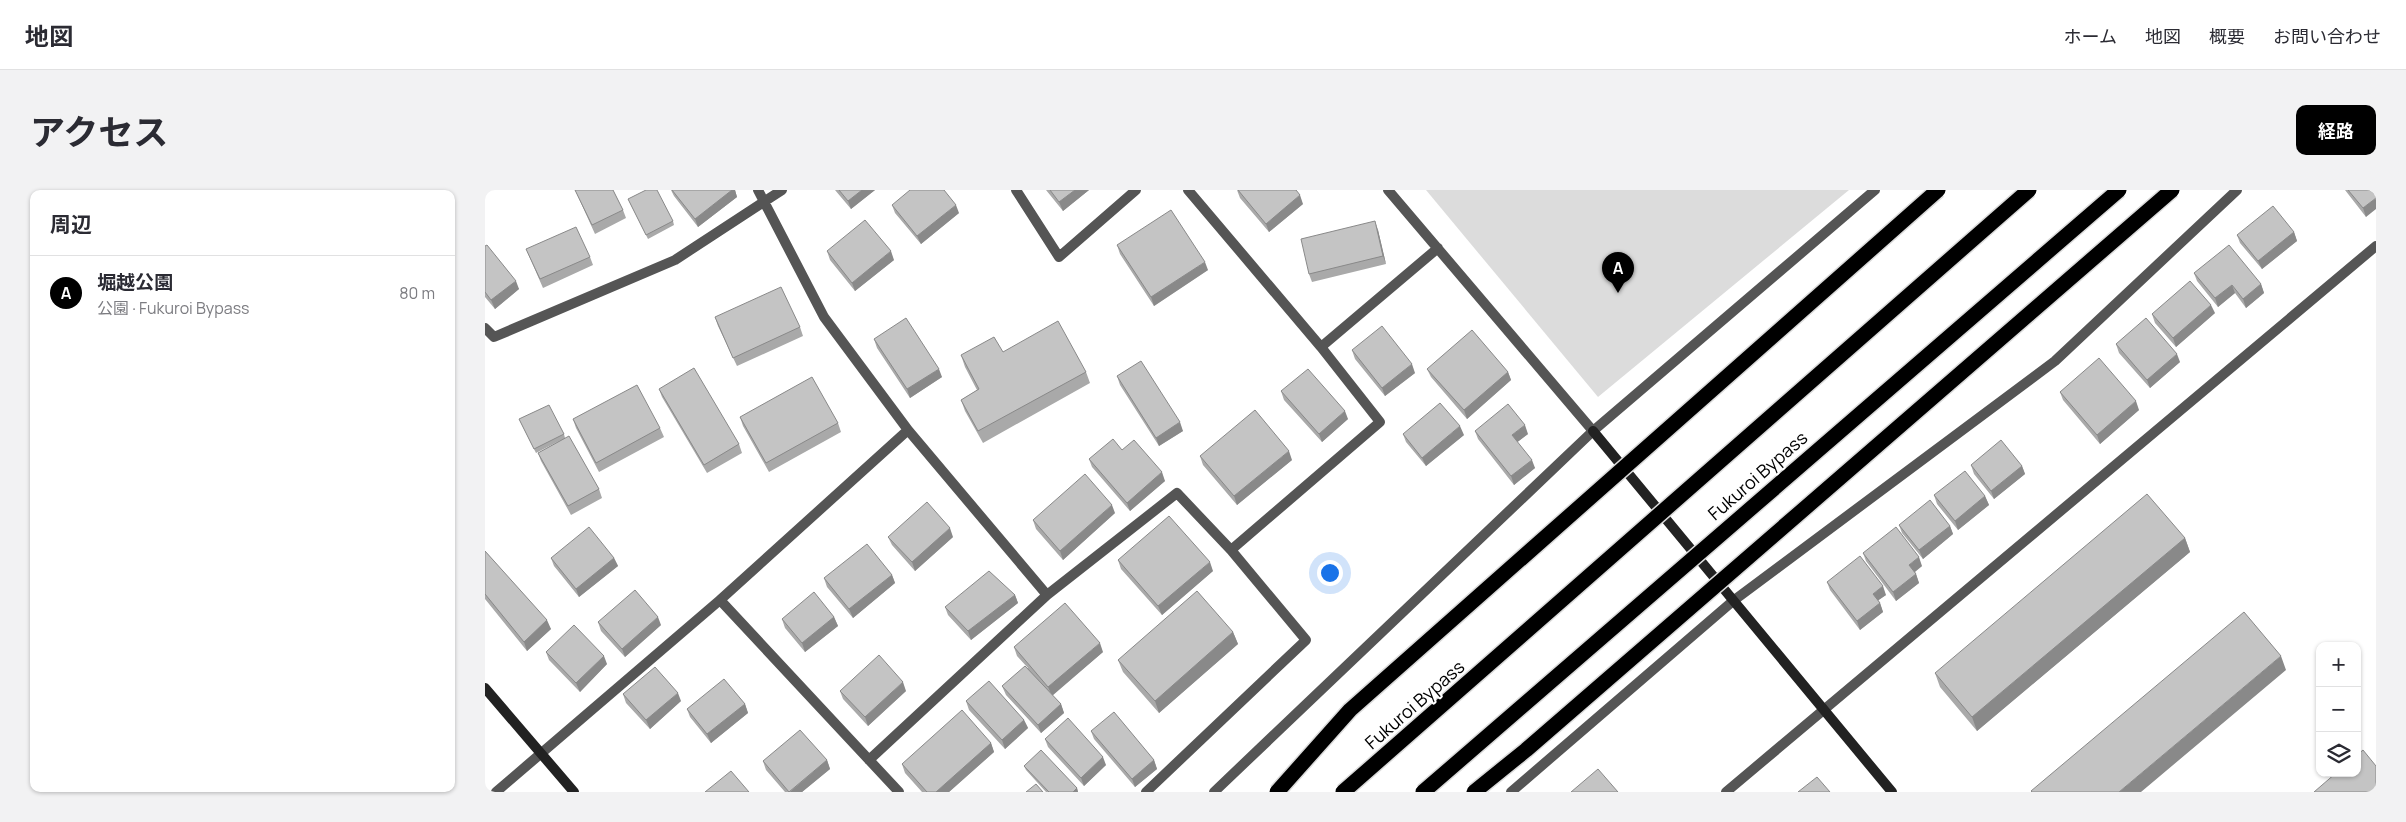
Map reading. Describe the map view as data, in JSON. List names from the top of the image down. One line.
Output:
{"streets":{"highway":["Fukuroi Bypass"]},"page":{"header":"地図","nav":["ホーム","地図","概要","お問い合わせ"],"title":"アクセス","buttons":"経路","heading":"周辺","pins":"A","list":[{"mark":"A","name":"堀越公園","note":"公園 · Fukuroi Bypass","value":"80 m"}],"map_buttons":["+","−"]}}
